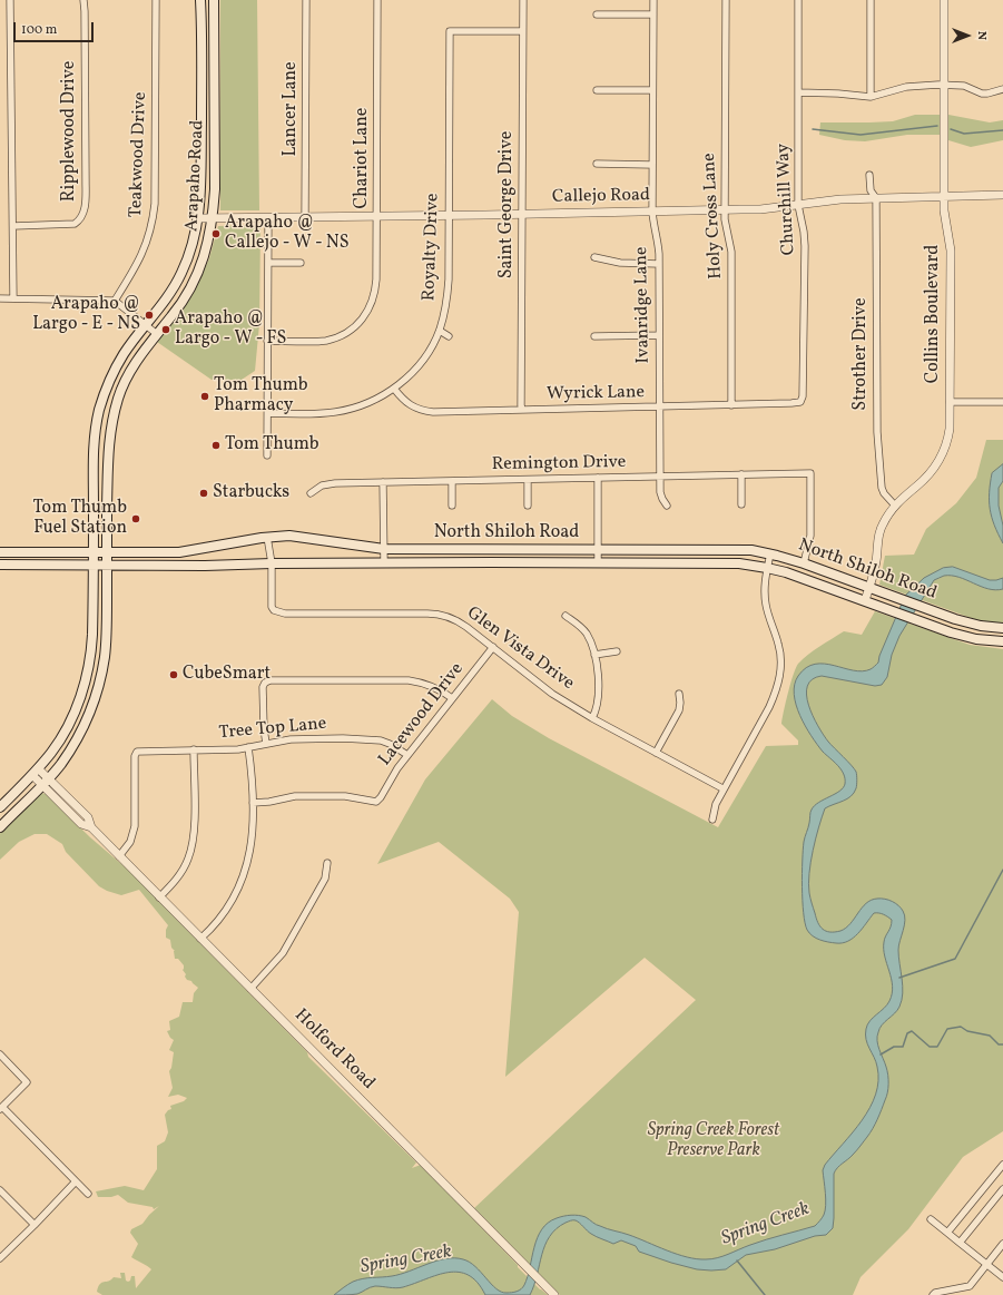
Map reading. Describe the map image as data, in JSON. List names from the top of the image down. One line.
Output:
{"streets":{"main road":["Arapaho Road","North Shiloh Road"],"street":["Lancer Lane","Ripplewood Drive","Teakwood Drive","Chariot Lane","Callejo Road","Churchill Way","Saint George Drive","Holy Cross Lane","Royalty Drive","Ivanridge Lane","Collins Boulevard","Strother Drive","Wyrick Lane","Remington Drive","Glen Vista Drive","Lacewood Drive","Tree Top Lane","Holford Road"]},"crossings":[["Lancer Lane","Callejo Road"],["Chariot Lane","Callejo Road"],["Arapaho Road","Callejo Road"],["Arapaho Road","North Shiloh Road"],["Arapaho Road","Holford Road"],["Callejo Road","Churchill Way"],["Callejo Road","Saint George Drive"],["Callejo Road","Holy Cross Lane"],["Callejo Road","Royalty Drive"],["Callejo Road","Ivanridge Lane"],["Callejo Road","Collins Boulevard"],["Callejo Road","Strother Drive"],["Churchill Way","Wyrick Lane"],["Saint George Drive","Royalty Drive"],["Saint George Drive","Wyrick Lane"],["Holy Cross Lane","Wyrick Lane"],["Royalty Drive","Wyrick Lane"],["Ivanridge Lane","Wyrick Lane"],["Ivanridge Lane","Remington Drive"],["Collins Boulevard","Strother Drive"],["Collins Boulevard","North Shiloh Road"],["Remington Drive","North Shiloh Road"],["North Shiloh Road","Glen Vista Drive"],["Glen Vista Drive","Lacewood Drive"],["Lacewood Drive","Tree Top Lane"],["Tree Top Lane","Holford Road"]],"water":["Spring Creek"],"parks":["Spring Creek Forest Preserve Park"],"places":["Arapaho @ Callejo - W - NS","Arapaho @ Largo - E - NS","Arapaho @ Largo - W - FS","Tom Thumb Pharmacy","Tom Thumb","Starbucks","Tom Thumb Fuel Station","CubeSmart"],"scale_bar":"100 m","north":"right"}
